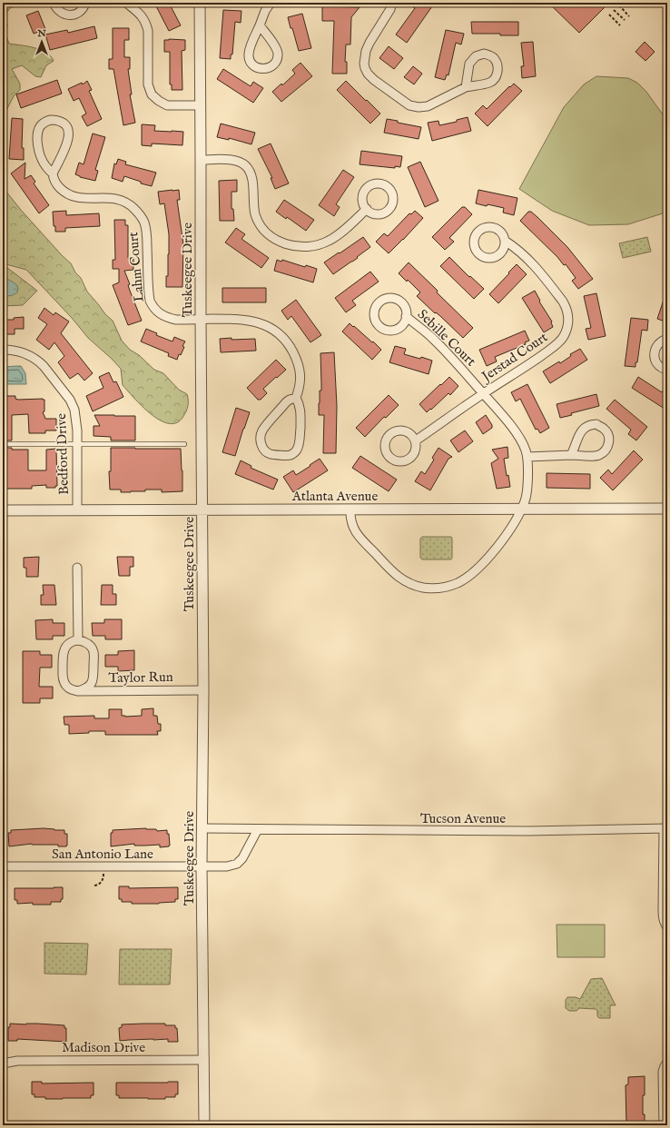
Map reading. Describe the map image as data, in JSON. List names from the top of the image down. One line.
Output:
{"streets":{"street":["Lahm Court","Tuskeegee Drive","Sebille Court","Jerstad Court","Bedford Drive","Atlanta Avenue","Taylor Run","Tucson Avenue","San Antonio Lane","Madison Drive"]},"crossings":[["Lahm Court","Tuskeegee Drive"],["Tuskeegee Drive","Atlanta Avenue"],["Tuskeegee Drive","Taylor Run"],["Tuskeegee Drive","Tucson Avenue"],["Tuskeegee Drive","San Antonio Lane"],["Tuskeegee Drive","Madison Drive"],["Sebille Court","Jerstad Court"],["Sebille Court","Atlanta Avenue"],["Bedford Drive","Atlanta Avenue"]],"north":"top"}
